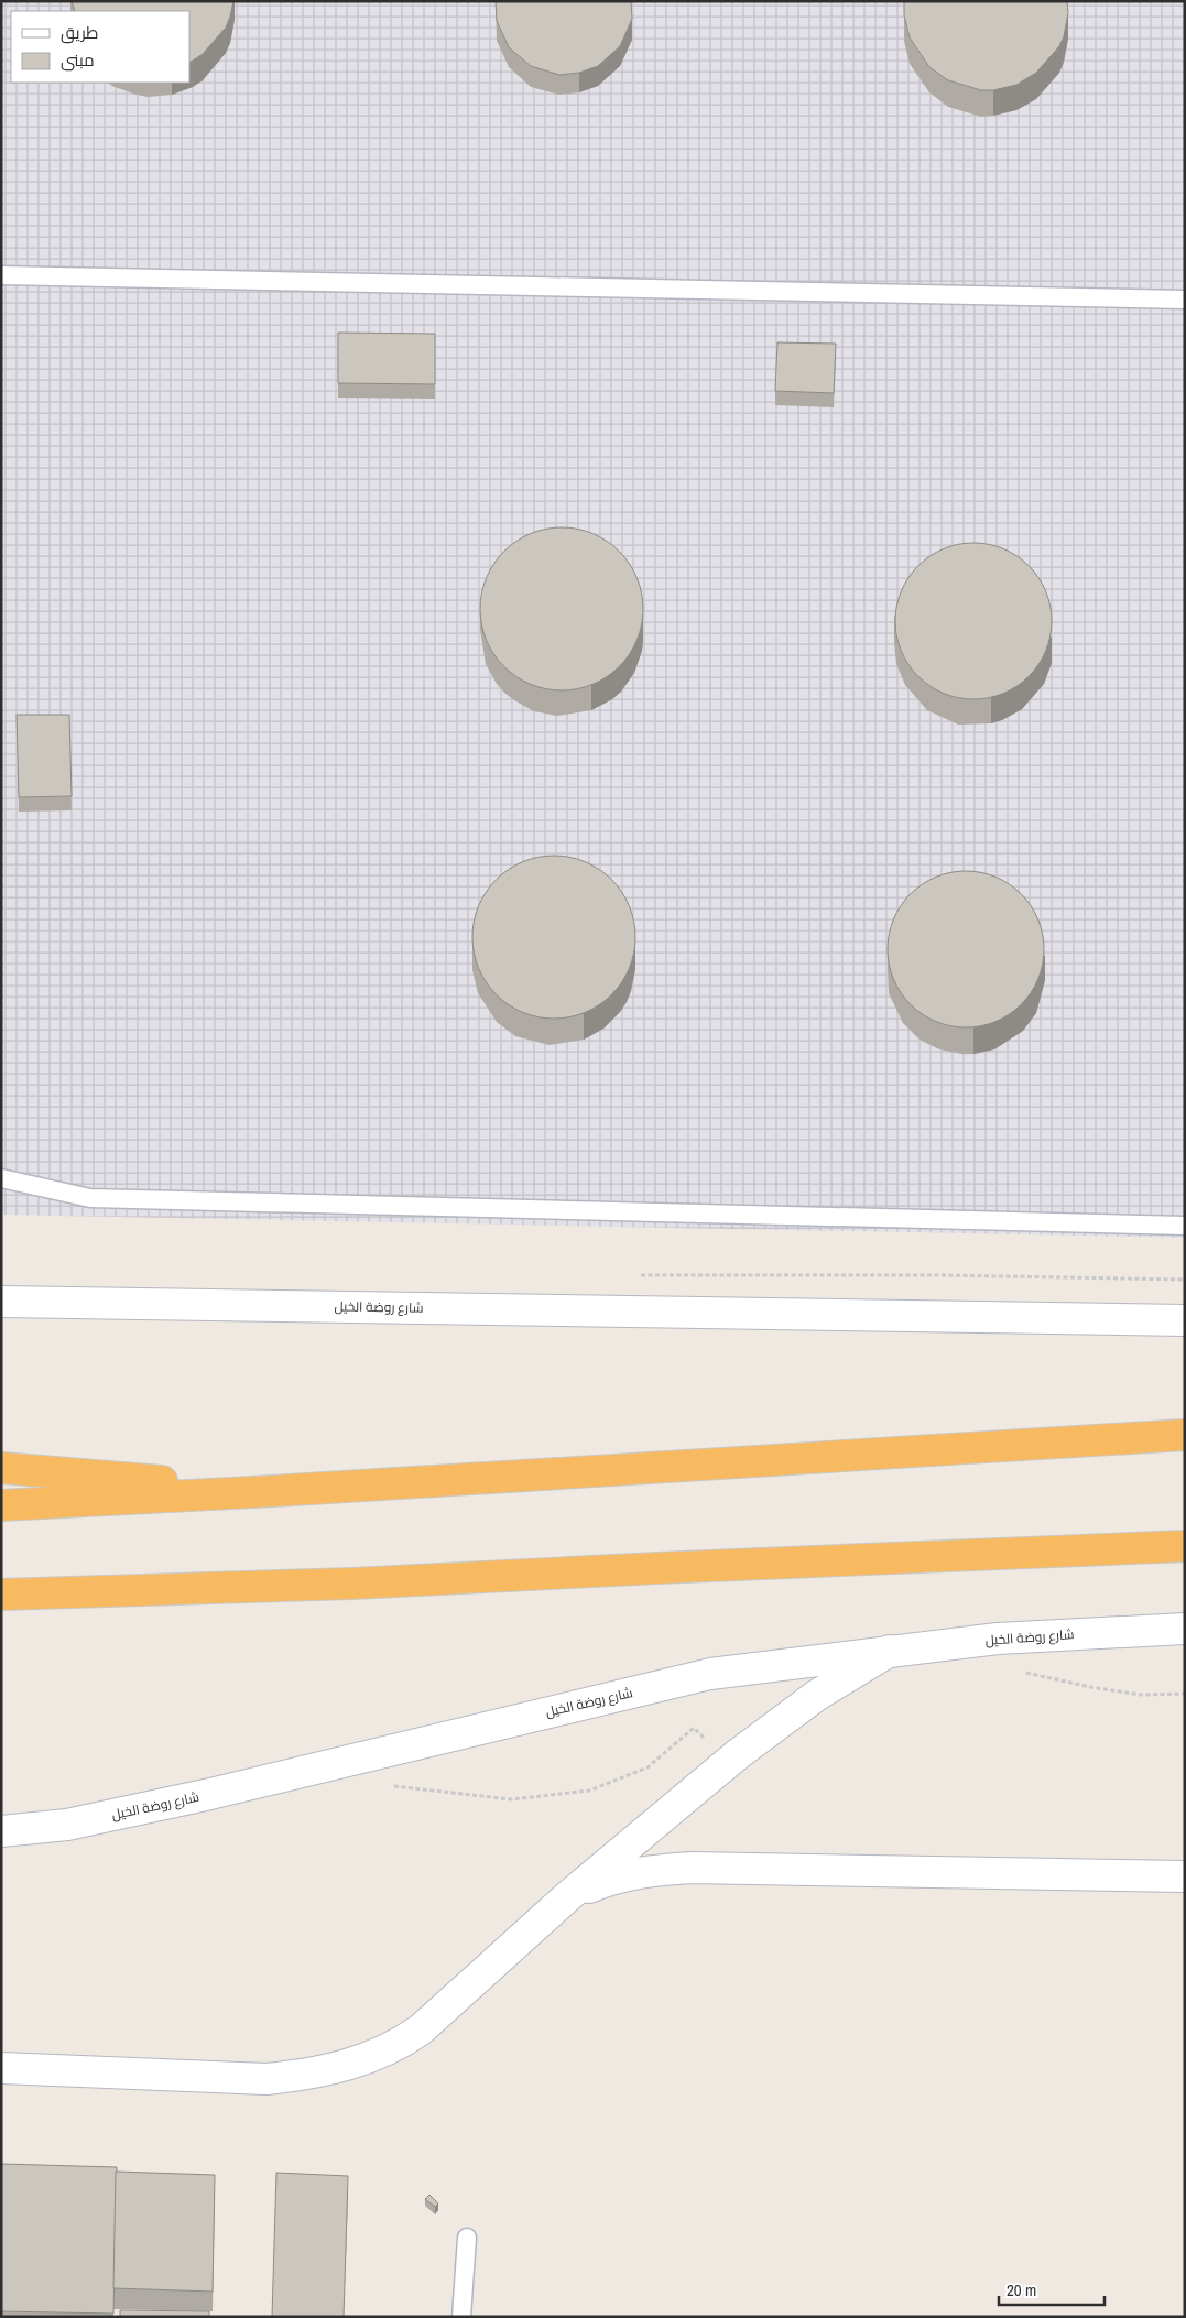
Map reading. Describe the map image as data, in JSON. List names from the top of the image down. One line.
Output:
{"streets":{"street":["شارع روضة الخيل"]},"legend":["طريق","مبنى"],"scale_bar":"20 m"}
